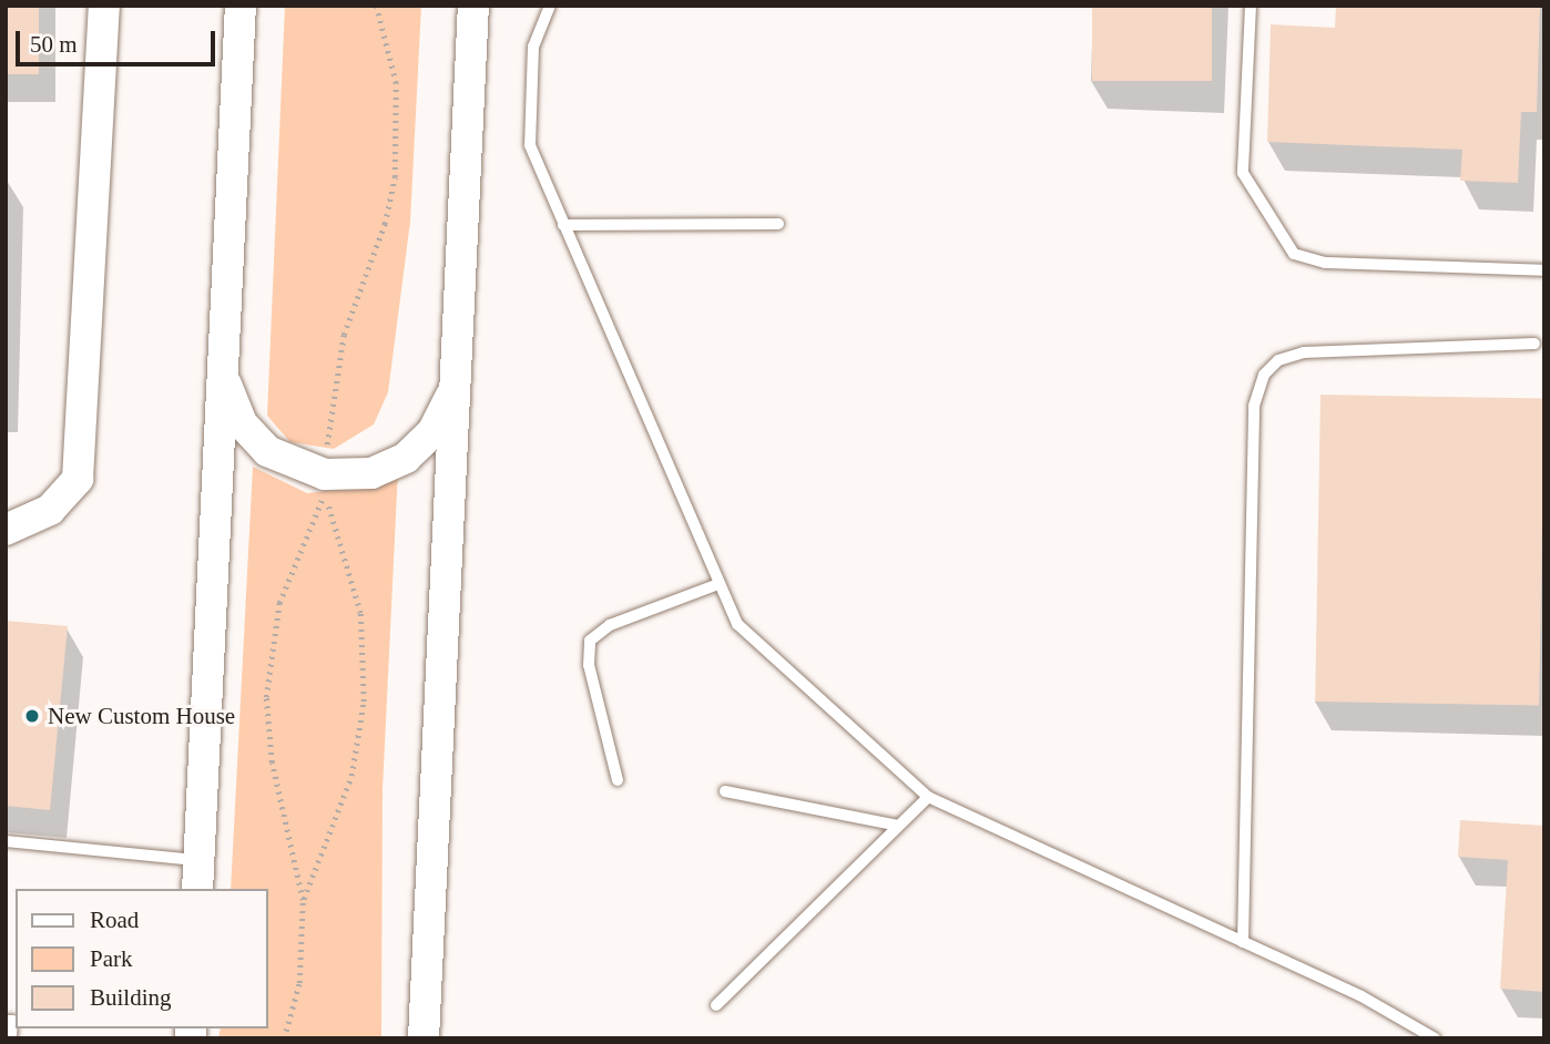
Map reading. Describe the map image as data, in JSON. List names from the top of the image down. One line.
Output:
{"places":["New Custom House"],"legend":["Road","Park","Building"],"scale_bar":"50 m"}
